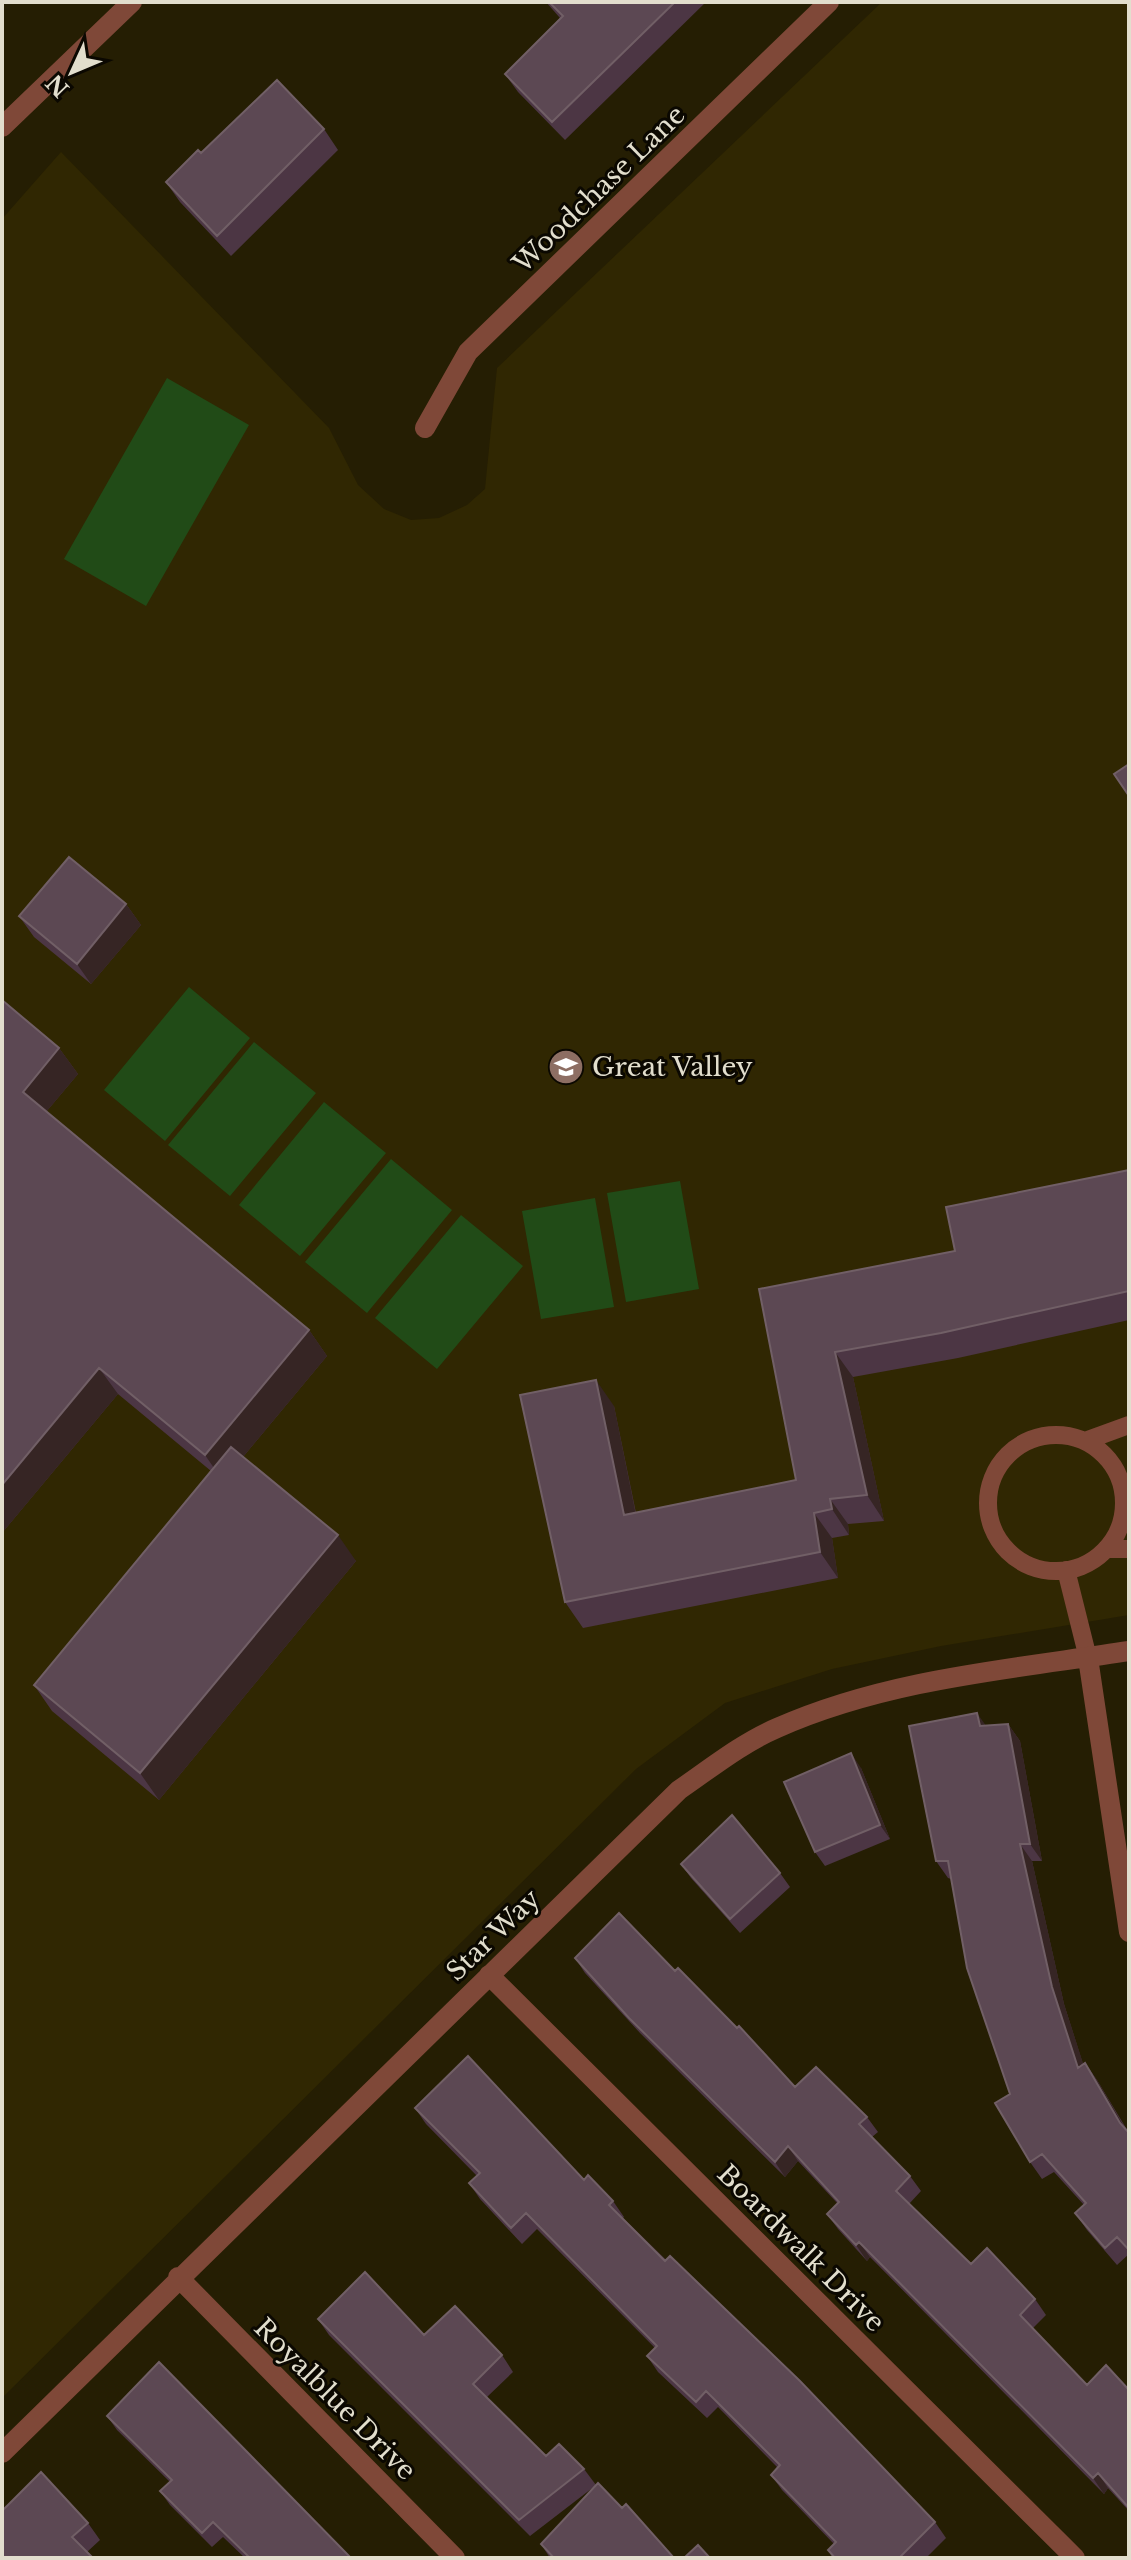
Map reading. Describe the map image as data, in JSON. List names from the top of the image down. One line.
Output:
{"streets":{"street":["Woodchase Lane","Star Way","Boardwalk Drive","Royalblue Drive"]},"crossings":[["Star Way","Boardwalk Drive"],["Star Way","Royalblue Drive"]],"places":{"school or university":["Great Valley"]},"north":"bottom left"}
